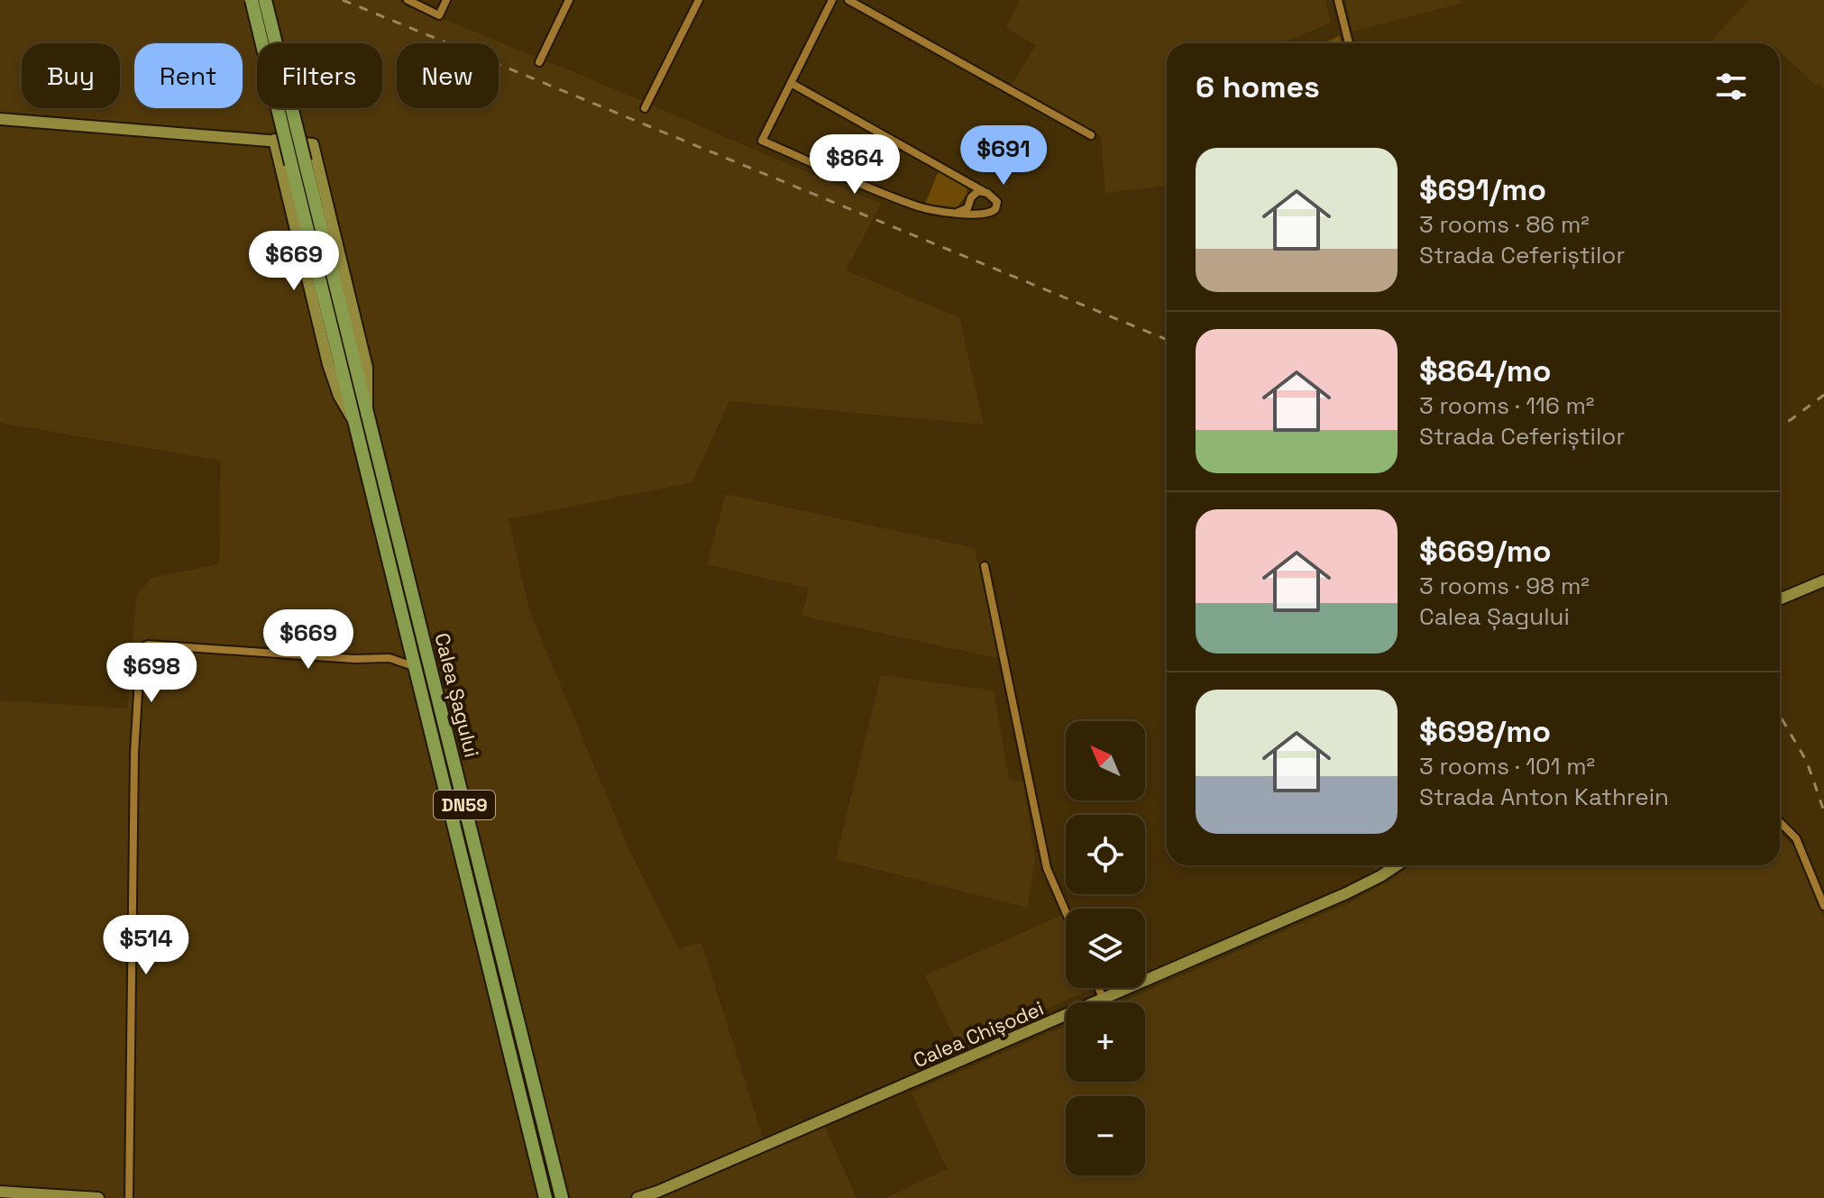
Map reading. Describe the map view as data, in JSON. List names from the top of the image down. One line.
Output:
{"streets":{"main road":["Calea Șagului","DN59","Calea Chișodei"]},"north":"top left","page":{"chip":["Buy","Rent","Filters","New"],"heading":"6 homes","price":["$691","$864","$669","$669","$698","$514"],"list":[{"name":"$691/mo","note":"3 rooms · 86 m² · Strada Ceferiștilor"},{"name":"$864/mo","note":"3 rooms · 116 m² · Strada Ceferiștilor"},{"name":"$669/mo","note":"3 rooms · 98 m² · Calea Șagului"},{"name":"$698/mo","note":"3 rooms · 101 m² · Strada Anton Kathrein"}],"map_buttons":["+","−"]}}
